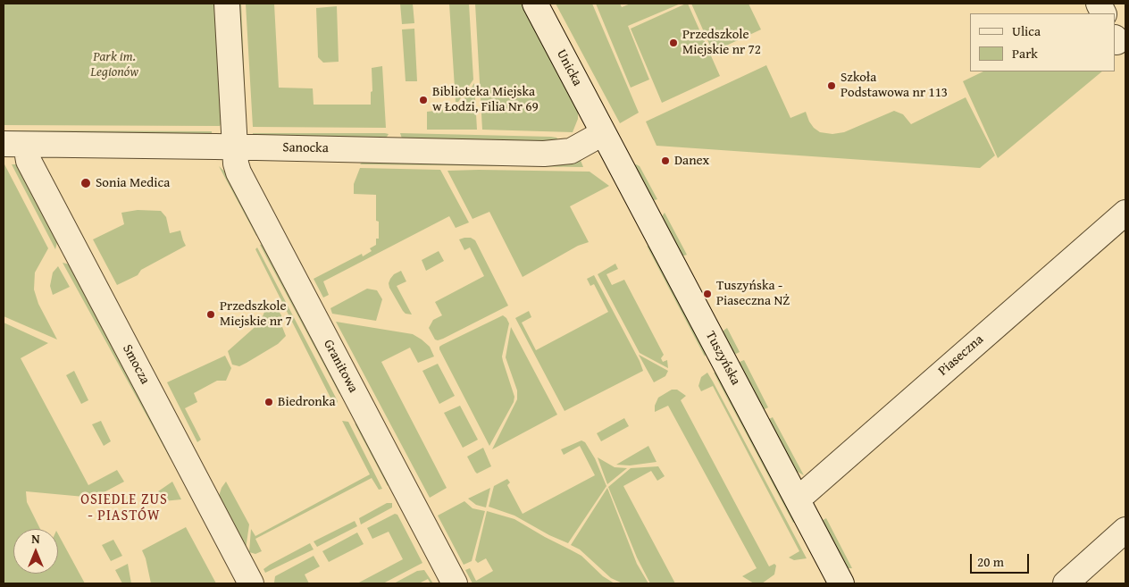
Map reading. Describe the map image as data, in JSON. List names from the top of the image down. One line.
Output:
{"streets":{"street":["Unicka","Sanocka","Piaseczna","Tuszyńska","Smocza","Granitowa"]},"crossings":[["Unicka","Sanocka"],["Unicka","Tuszyńska"],["Sanocka","Tuszyńska"],["Sanocka","Smocza"],["Sanocka","Granitowa"],["Piaseczna","Tuszyńska"]],"districts":["OSIEDLE ZUS - PIASTÓW"],"parks":["Park im. Legionów"],"places":["Przedszkole Miejskie nr 72","Szkoła Podstawowa nr 113","Biblioteka Miejska w Łodzi, Filia Nr 69","Danex","Sonia Medica","Tuszyńska - Piaseczna NŻ","Przedszkole Miejskie nr 7","Biedronka"],"legend":["Ulica","Park"],"scale_bar":"20 m","north":"top"}
